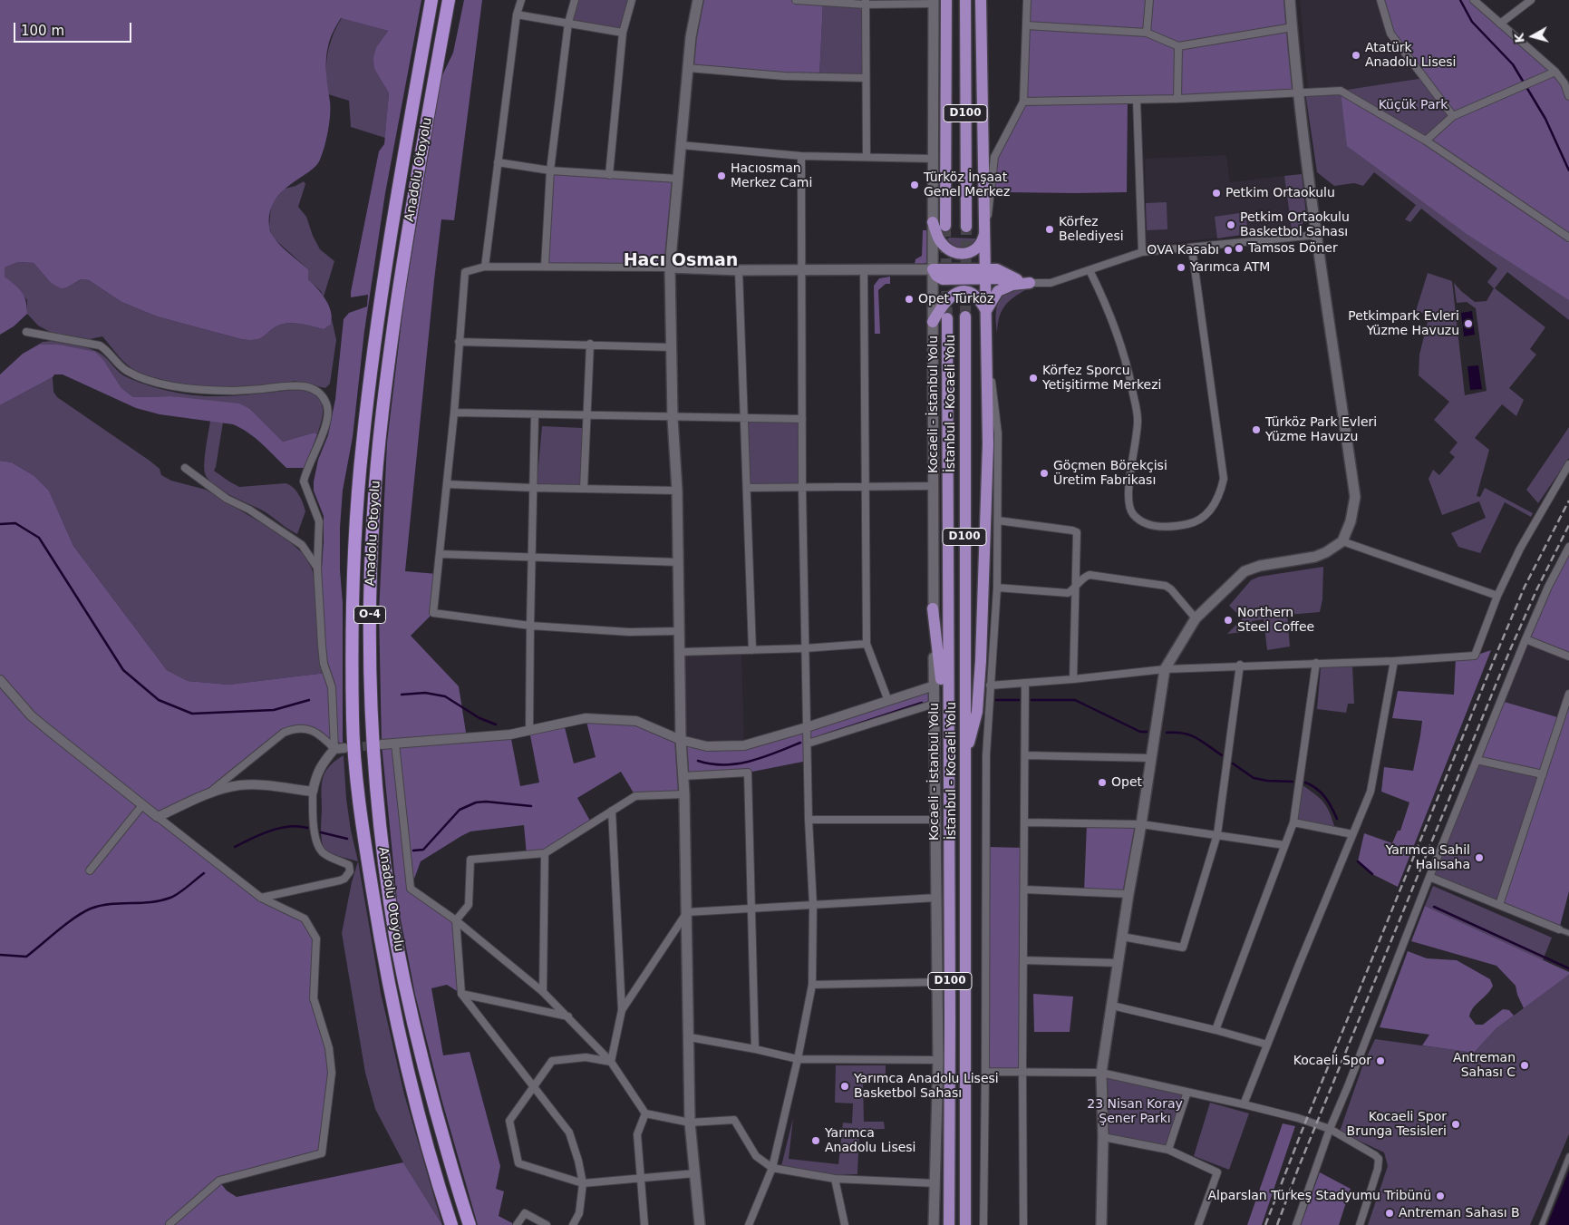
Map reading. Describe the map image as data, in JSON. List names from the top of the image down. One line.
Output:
{"streets":{"highway":["D100","Anadolu Otoyolu","İstanbul - Kocaeli Yolu","Kocaeli - İstanbul Yolu","O-4"]},"districts":["Hacı Osman"],"parks":["Küçük Park","23 Nisan Koray Şener Parkı"],"places":["Atatürk Anadolu Lisesi","Hacıosman Merkez Cami","Türköz İnşaat Genel Merkez","Petkim Ortaokulu","Petkim Ortaokulu Basketbol Sahası","Körfez Belediyesi","Tamsos Döner","OVA Kasabı","Yarımca ATM","Opet Türköz","Petkimpark Evleri Yüzme Havuzu","Körfez Sporcu Yetişitirme Merkezi","Türköz Park Evleri Yüzme Havuzu","Göçmen Börekçisi Üretim Fabrikası","Northern Steel Coffee","Opet","Yarımca Sahil Halısaha","Kocaeli Spor","Antreman Sahası C","Yarımca Anadolu Lisesi Basketbol Sahası","Kocaeli Spor Brunga Tesisleri","Yarımca Anadolu Lisesi","Alparslan Türkeş Stadyumu Tribünü","Antreman Sahası B"],"scale_bar":"100 m","north":"left"}
